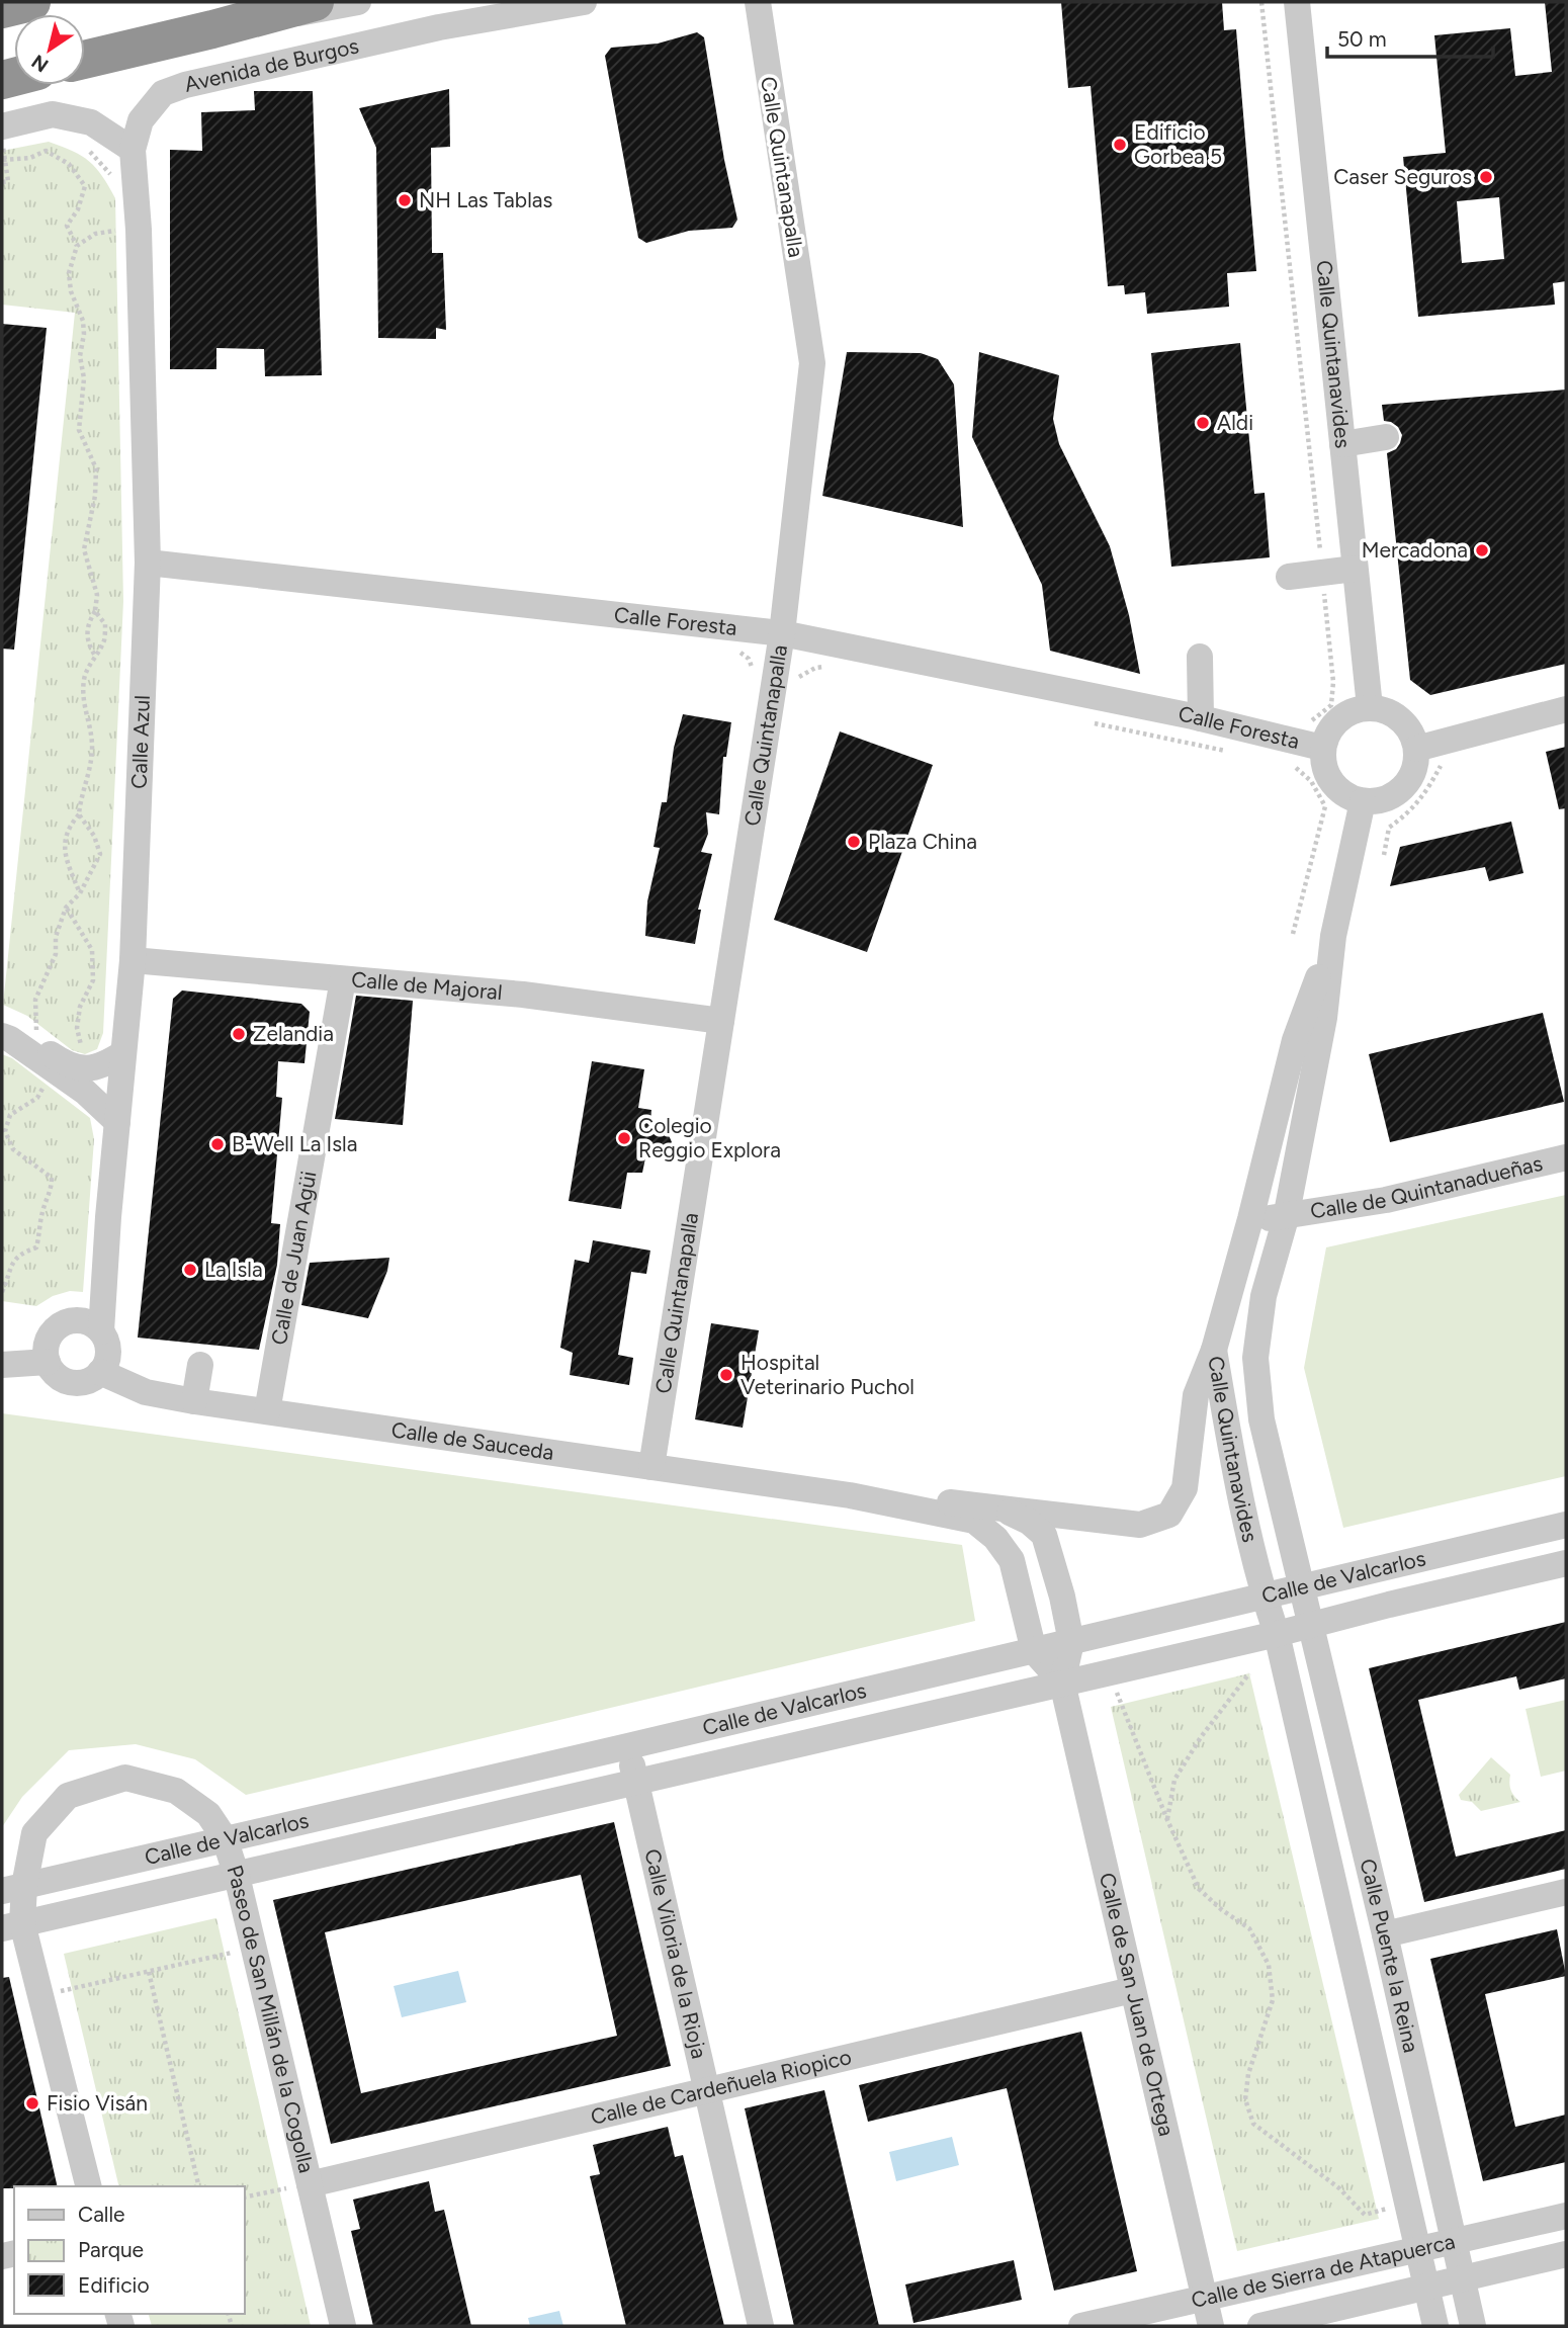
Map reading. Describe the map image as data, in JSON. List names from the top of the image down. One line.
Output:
{"streets":{"street":["Avenida de Burgos","Calle Quintanapalla","Calle Quintanavides","Calle Foresta","Calle Azul","Calle de Majoral","Calle de Quintanadueñas","Calle de Juan Agüi","Calle de Sauceda","Calle de Valcarlos","Calle Viloria de la Rioja","Calle Puente la Reina","Calle de San Juan de Ortega","Paseo de San Millán de la Cogolla","Calle de Cardeñuela Riopico","Calle de Sierra de Atapuerca"]},"crossings":[["Avenida de Burgos","Calle Azul"],["Calle Quintanapalla","Calle Foresta"],["Calle Quintanapalla","Calle de Majoral"],["Calle Quintanapalla","Calle de Sauceda"],["Calle Quintanavides","Calle Foresta"],["Calle Quintanavides","Calle de Quintanadueñas"],["Calle Quintanavides","Calle de Sauceda"],["Calle Quintanavides","Calle de Valcarlos"],["Calle Quintanavides","Calle Puente la Reina"],["Calle Foresta","Calle Azul"],["Calle Azul","Calle de Majoral"],["Calle Azul","Calle de Sauceda"],["Calle de Majoral","Calle de Juan Agüi"],["Calle de Juan Agüi","Calle de Sauceda"],["Calle de Sauceda","Calle de Valcarlos"],["Calle de Sauceda","Calle de San Juan de Ortega"],["Calle de Valcarlos","Calle Viloria de la Rioja"],["Calle de Valcarlos","Calle Puente la Reina"],["Calle de Valcarlos","Calle de San Juan de Ortega"],["Calle de Valcarlos","Paseo de San Millán de la Cogolla"],["Calle Viloria de la Rioja","Calle de Cardeñuela Riopico"],["Calle Puente la Reina","Calle de Sierra de Atapuerca"],["Calle de San Juan de Ortega","Calle de Cardeñuela Riopico"],["Calle de San Juan de Ortega","Calle de Sierra de Atapuerca"],["Paseo de San Millán de la Cogolla","Calle de Cardeñuela Riopico"]],"places":["Edificio Gorbea 5","Caser Seguros","NH Las Tablas","Aldi","Mercadona","Plaza China","Zelandia","Colegio Reggio Explora","B-Well La Isla","La Isla","Hospital Veterinario Puchol","Fisio Visán"],"legend":["Calle","Parque","Edificio"],"scale_bar":"50 m","north":"bottom left"}
